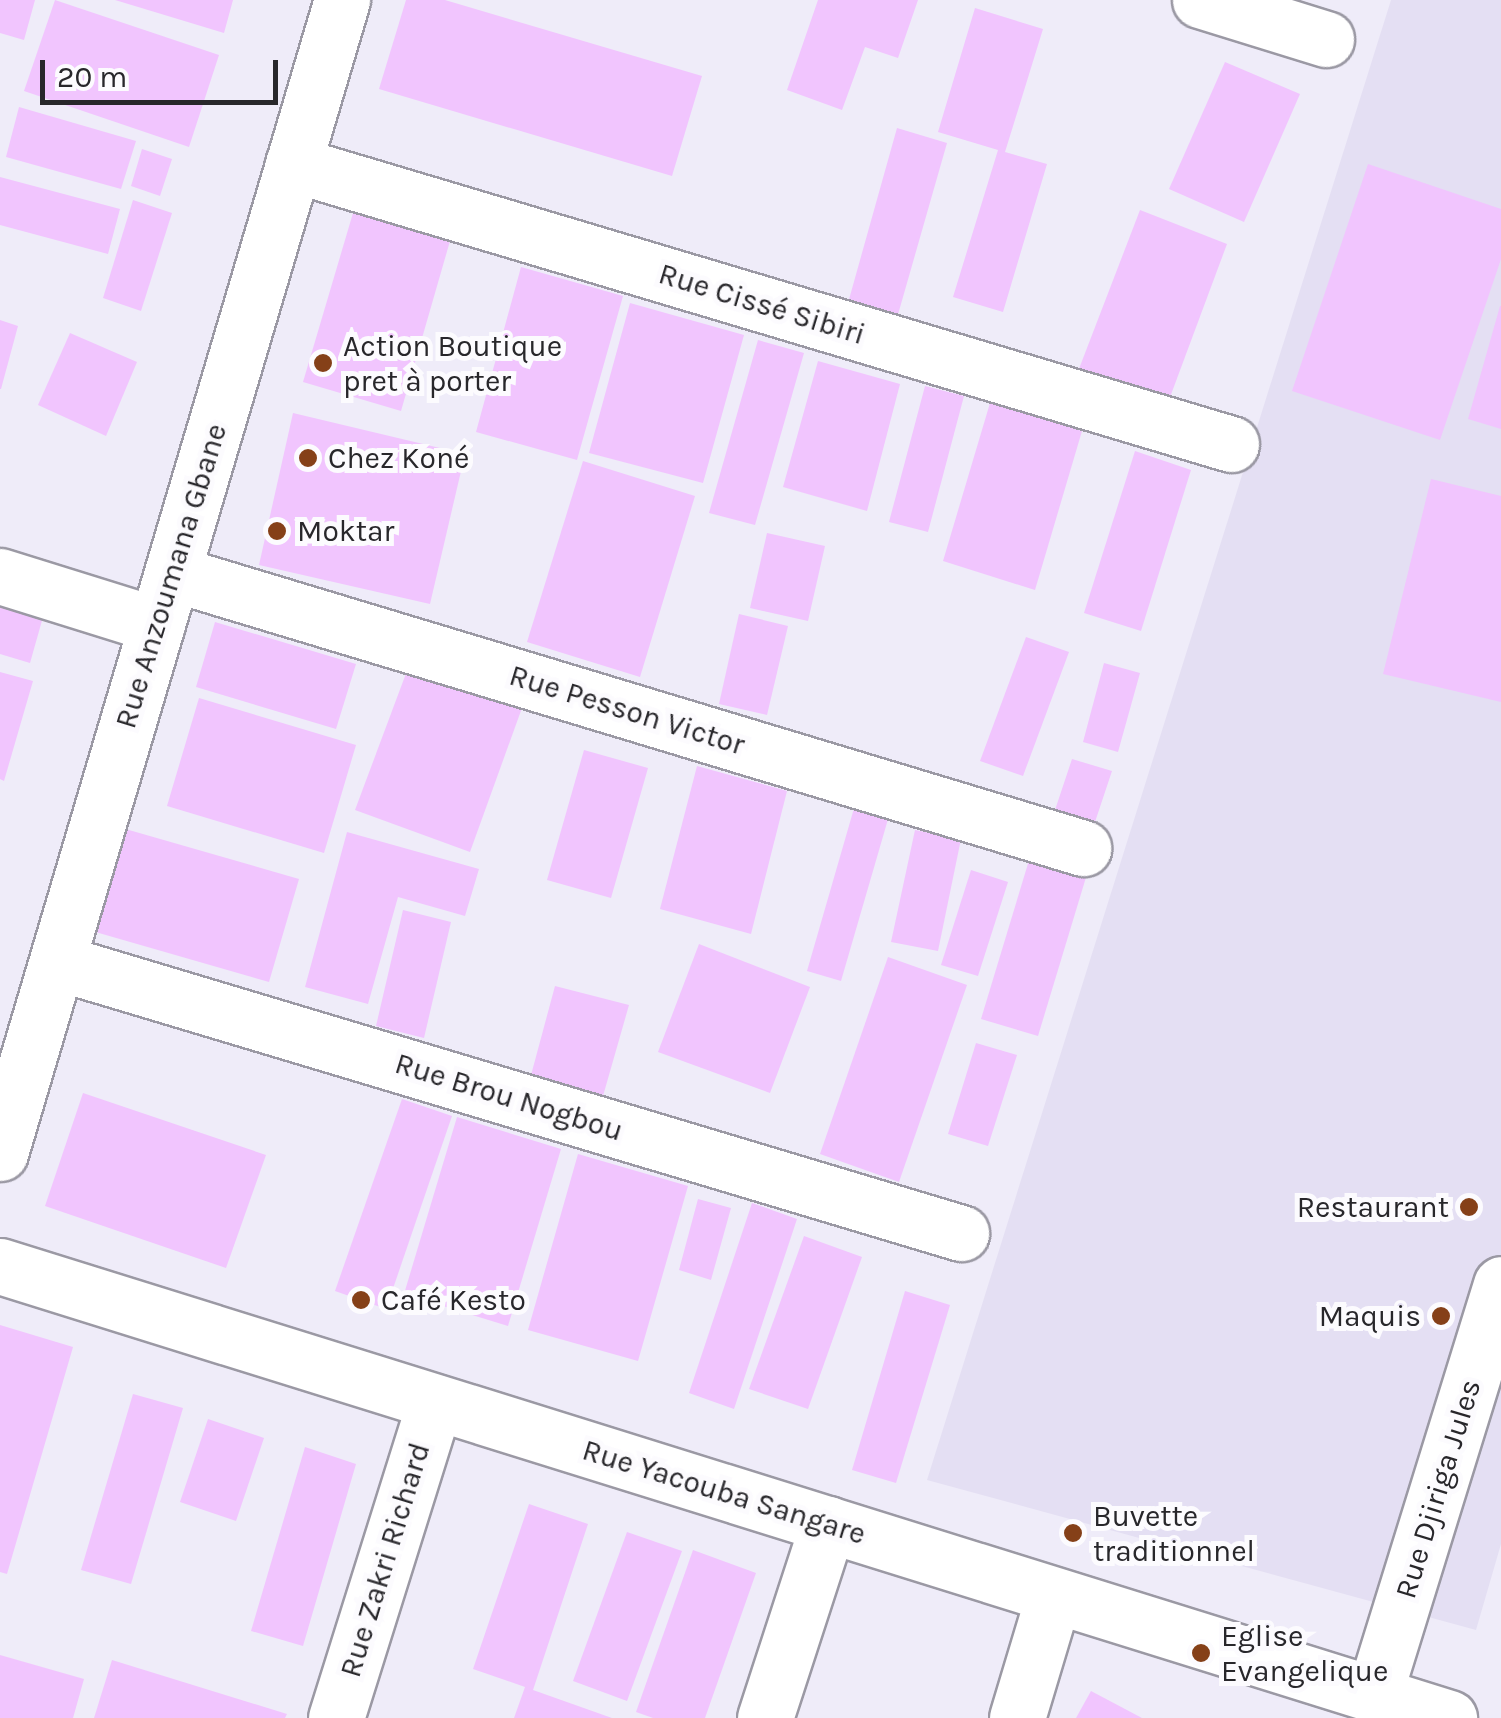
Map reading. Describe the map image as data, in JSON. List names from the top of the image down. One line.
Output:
{"streets":{"street":["Rue Cissé Sibiri","Rue Anzoumana Gbane","Rue Pesson Victor","Rue Brou Nogbou","Rue Djiriga Jules","Rue Yacouba Sangare","Rue Zakri Richard"]},"crossings":[["Rue Cissé Sibiri","Rue Anzoumana Gbane"],["Rue Anzoumana Gbane","Rue Pesson Victor"],["Rue Anzoumana Gbane","Rue Brou Nogbou"],["Rue Djiriga Jules","Rue Yacouba Sangare"],["Rue Yacouba Sangare","Rue Zakri Richard"]],"places":["Action Boutique pret à porter","Chez Koné","Moktar","Restaurant","Café Kesto","Maquis","Buvette traditionnel","Eglise Evangelique"],"scale_bar":"20 m"}
